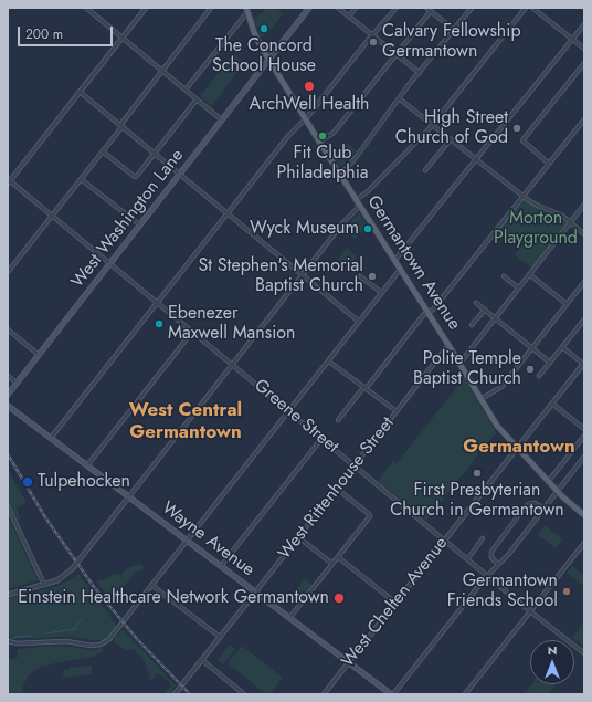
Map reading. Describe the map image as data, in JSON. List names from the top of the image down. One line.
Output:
{"streets":{"main road":["West Washington Lane","Germantown Avenue","Wayne Avenue"],"street":["Greene Street","West Rittenhouse Street","West Chelten Avenue"]},"crossings":[["West Washington Lane","Germantown Avenue"],["West Washington Lane","Greene Street"],["Germantown Avenue","West Rittenhouse Street"],["Germantown Avenue","West Chelten Avenue"],["Greene Street","West Rittenhouse Street"],["Greene Street","West Chelten Avenue"],["West Rittenhouse Street","Wayne Avenue"],["Wayne Avenue","West Chelten Avenue"]],"districts":["West Central Germantown","Germantown"],"parks":["Morton Playground"],"places":["The Concord School House","Calvary Fellowship Germantown","ArchWell Health","High Street Church of God","Fit Club Philadelphia","Wyck Museum","St Stephen's Memorial Baptist Church","Ebenezer Maxwell Mansion","Polite Temple Baptist Church","First Presbyterian Church in Germantown","Tulpehocken","Germantown Friends School","Einstein Healthcare Network Germantown"],"scale_bar":"200 m","north":"top"}
